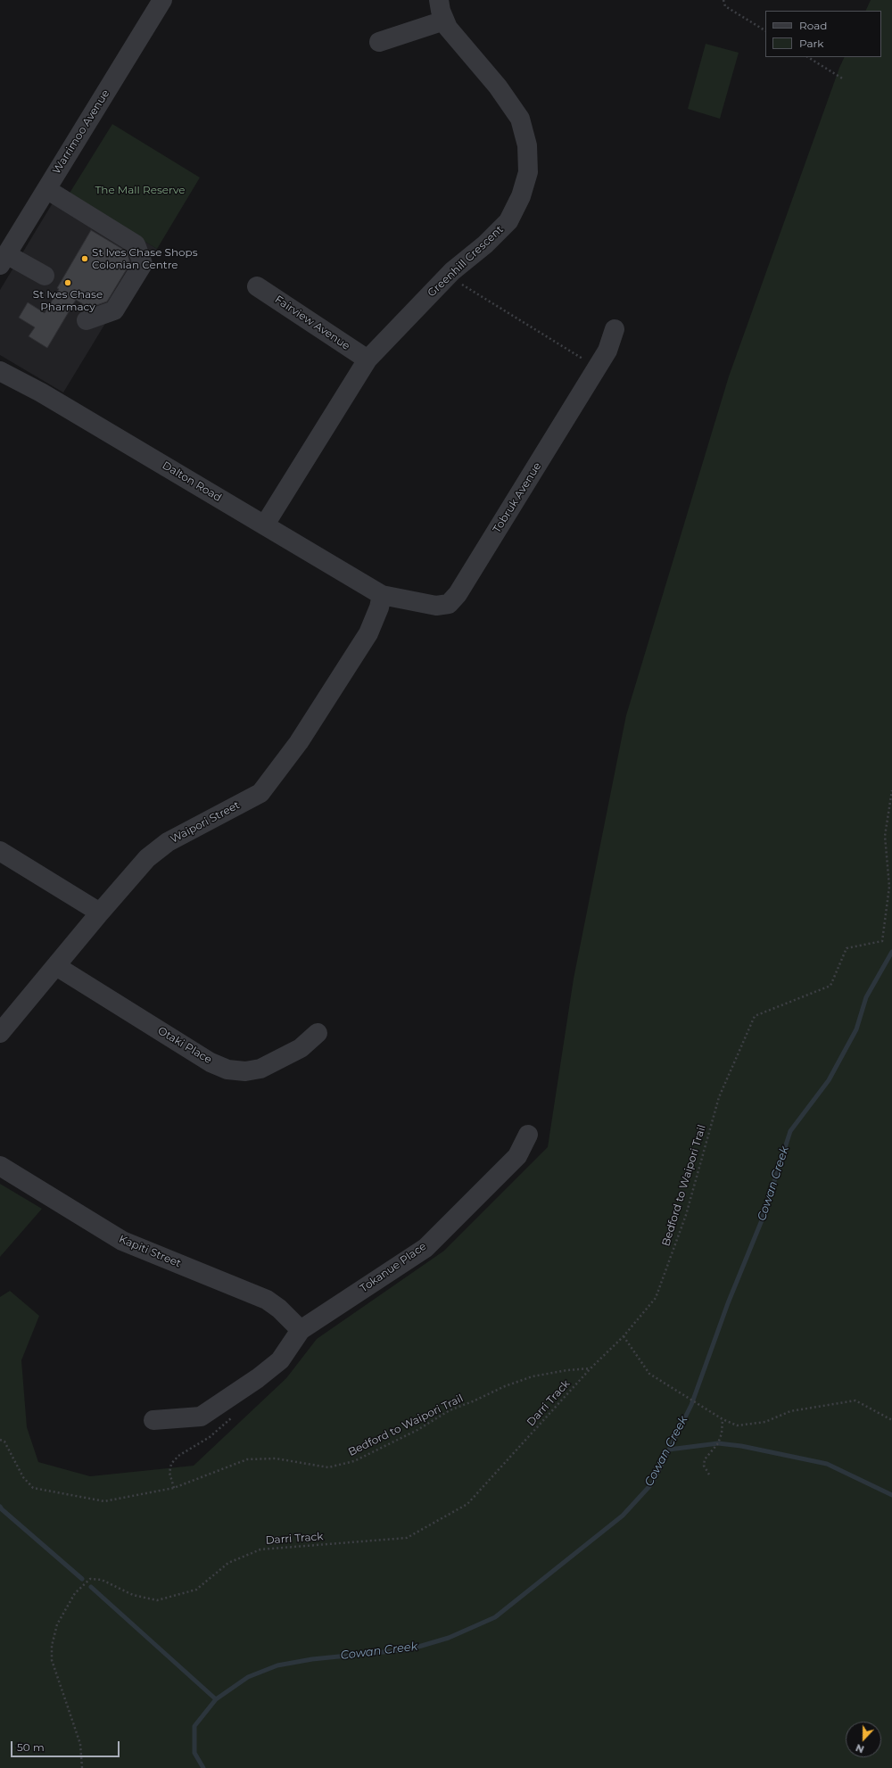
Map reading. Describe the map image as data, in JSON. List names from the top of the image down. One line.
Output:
{"streets":{"street":["Warrimoo Avenue","Greenhill Crescent","Fairview Avenue","Dalton Road","Tobruk Avenue","Waipori Street","Otaki Place","Kapiti Street","Tokanue Place"],"path":["Bedford to Waipori Trail","Darri Track"]},"crossings":[["Greenhill Crescent","Fairview Avenue"],["Greenhill Crescent","Dalton Road"],["Dalton Road","Tobruk Avenue"],["Dalton Road","Waipori Street"],["Tobruk Avenue","Waipori Street"],["Waipori Street","Otaki Place"],["Bedford to Waipori Trail","Darri Track"],["Kapiti Street","Tokanue Place"]],"water":["Cowan Creek"],"parks":["The Mall Reserve"],"places":["St Ives Chase Shops Colonian Centre","St Ives Chase Pharmacy"],"legend":["Road","Park"],"scale_bar":"50 m","north":"bottom"}
